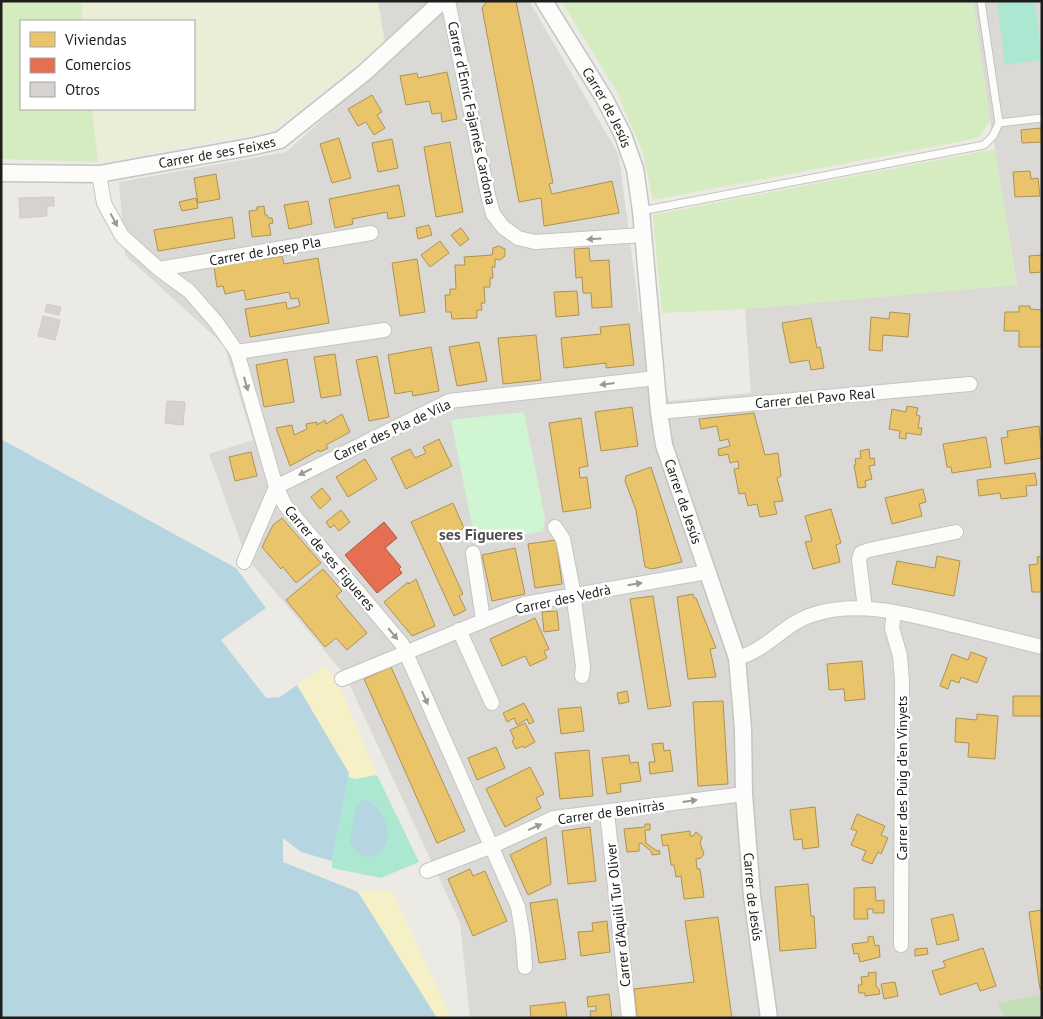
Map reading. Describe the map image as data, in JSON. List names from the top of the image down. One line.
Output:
{"streets":{"street":["Carrer de Jesús","Carrer d'Enric Fajarnés Cardona","Carrer de ses Feixes","Carrer de Josep Pla","Carrer del Pavo Real","Carrer des Pla de Vila","Carrer de ses Figueres","Carrer des Vedrà","Carrer des Puig d'en Vinyets","Carrer de Benirràs","Carrer d'Aquilí Tur Oliver"]},"crossings":[["Carrer de Jesús","Carrer d'Enric Fajarnés Cardona"],["Carrer de Jesús","Carrer del Pavo Real"],["Carrer de Jesús","Carrer des Pla de Vila"],["Carrer de Jesús","Carrer des Vedrà"],["Carrer de Jesús","Carrer de Benirràs"],["Carrer de ses Feixes","Carrer de ses Figueres"],["Carrer de Josep Pla","Carrer de ses Figueres"],["Carrer des Pla de Vila","Carrer de ses Figueres"],["Carrer de ses Figueres","Carrer des Vedrà"],["Carrer de ses Figueres","Carrer de Benirràs"],["Carrer de Benirràs","Carrer d'Aquilí Tur Oliver"]],"one_way":["Carrer d'Enric Fajarnés Cardona","Carrer des Pla de Vila","Carrer de ses Figueres","Carrer des Vedrà","Carrer de Benirràs"],"districts":["ses Figueres"],"legend":["Viviendas","Comercios","Otros"]}
